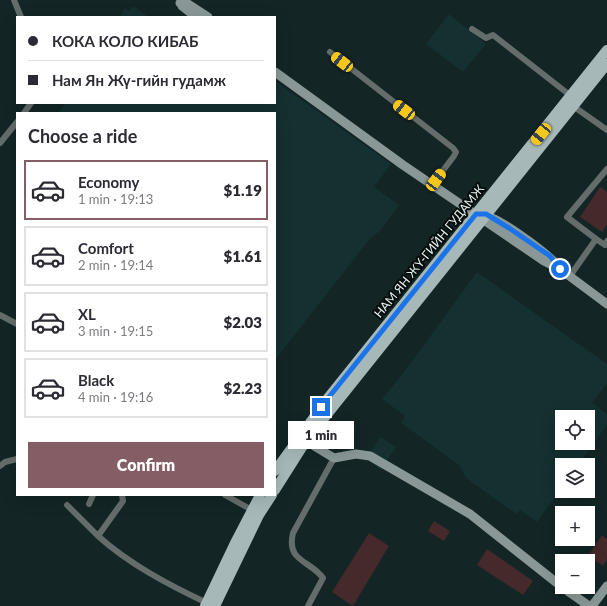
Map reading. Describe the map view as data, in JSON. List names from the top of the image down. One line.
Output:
{"streets":{"main road":["НАМ ЯН ЖҮ-ГИЙН ГУДАМЖ"]},"page":{"banner":["КОКА КОЛО КИБАБ","Нам Ян Жү-гийн гудамж"],"heading":"Choose a ride","list":[{"name":"Economy","note":"1 min · 19:13","value":"$1.19"},{"name":"Comfort","note":"2 min · 19:14","value":"$1.61"},{"name":"XL","note":"3 min · 19:15","value":"$2.03"},{"name":"Black","note":"4 min · 19:16","value":"$2.23"}],"map_buttons":["+","−"],"bubble":"1 min","buttons":"Confirm"}}
